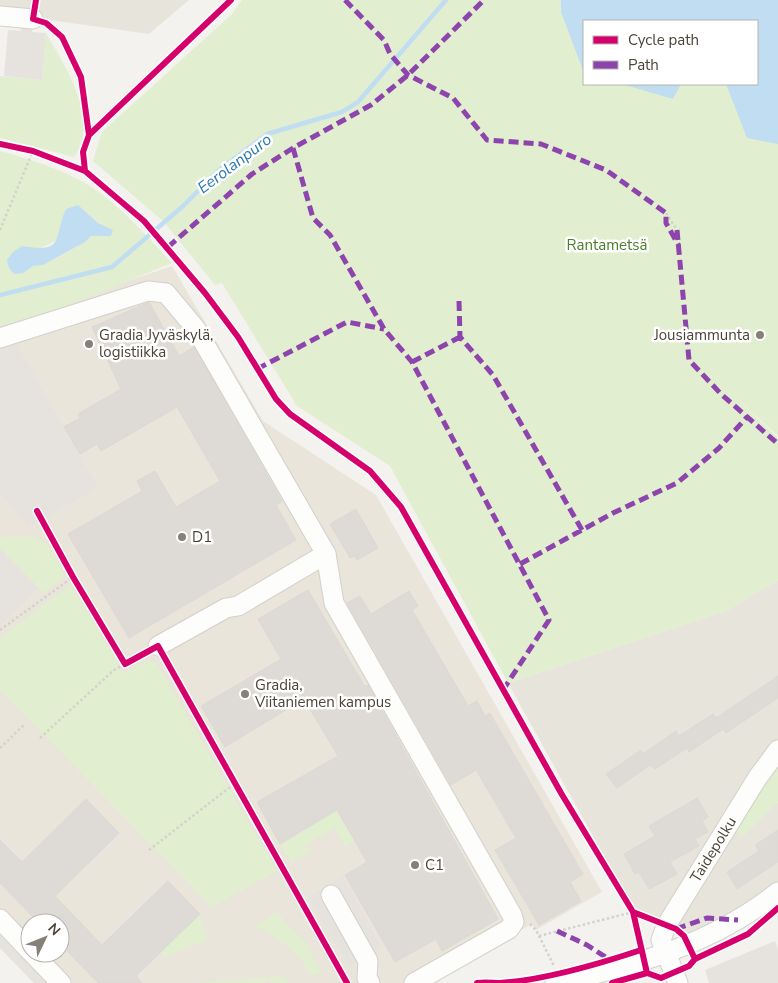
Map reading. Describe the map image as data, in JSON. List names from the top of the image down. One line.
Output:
{"streets":{"street":["Taidepolku"]},"water":["Eerolanpuro"],"parks":["Rantametsä"],"places":["Jousiammunta","Gradia Jyväskylä, logistiikka","D1","Gradia, Viitaniemen kampus","C1"],"legend":["Cycle path","Path"],"north":"top right"}
